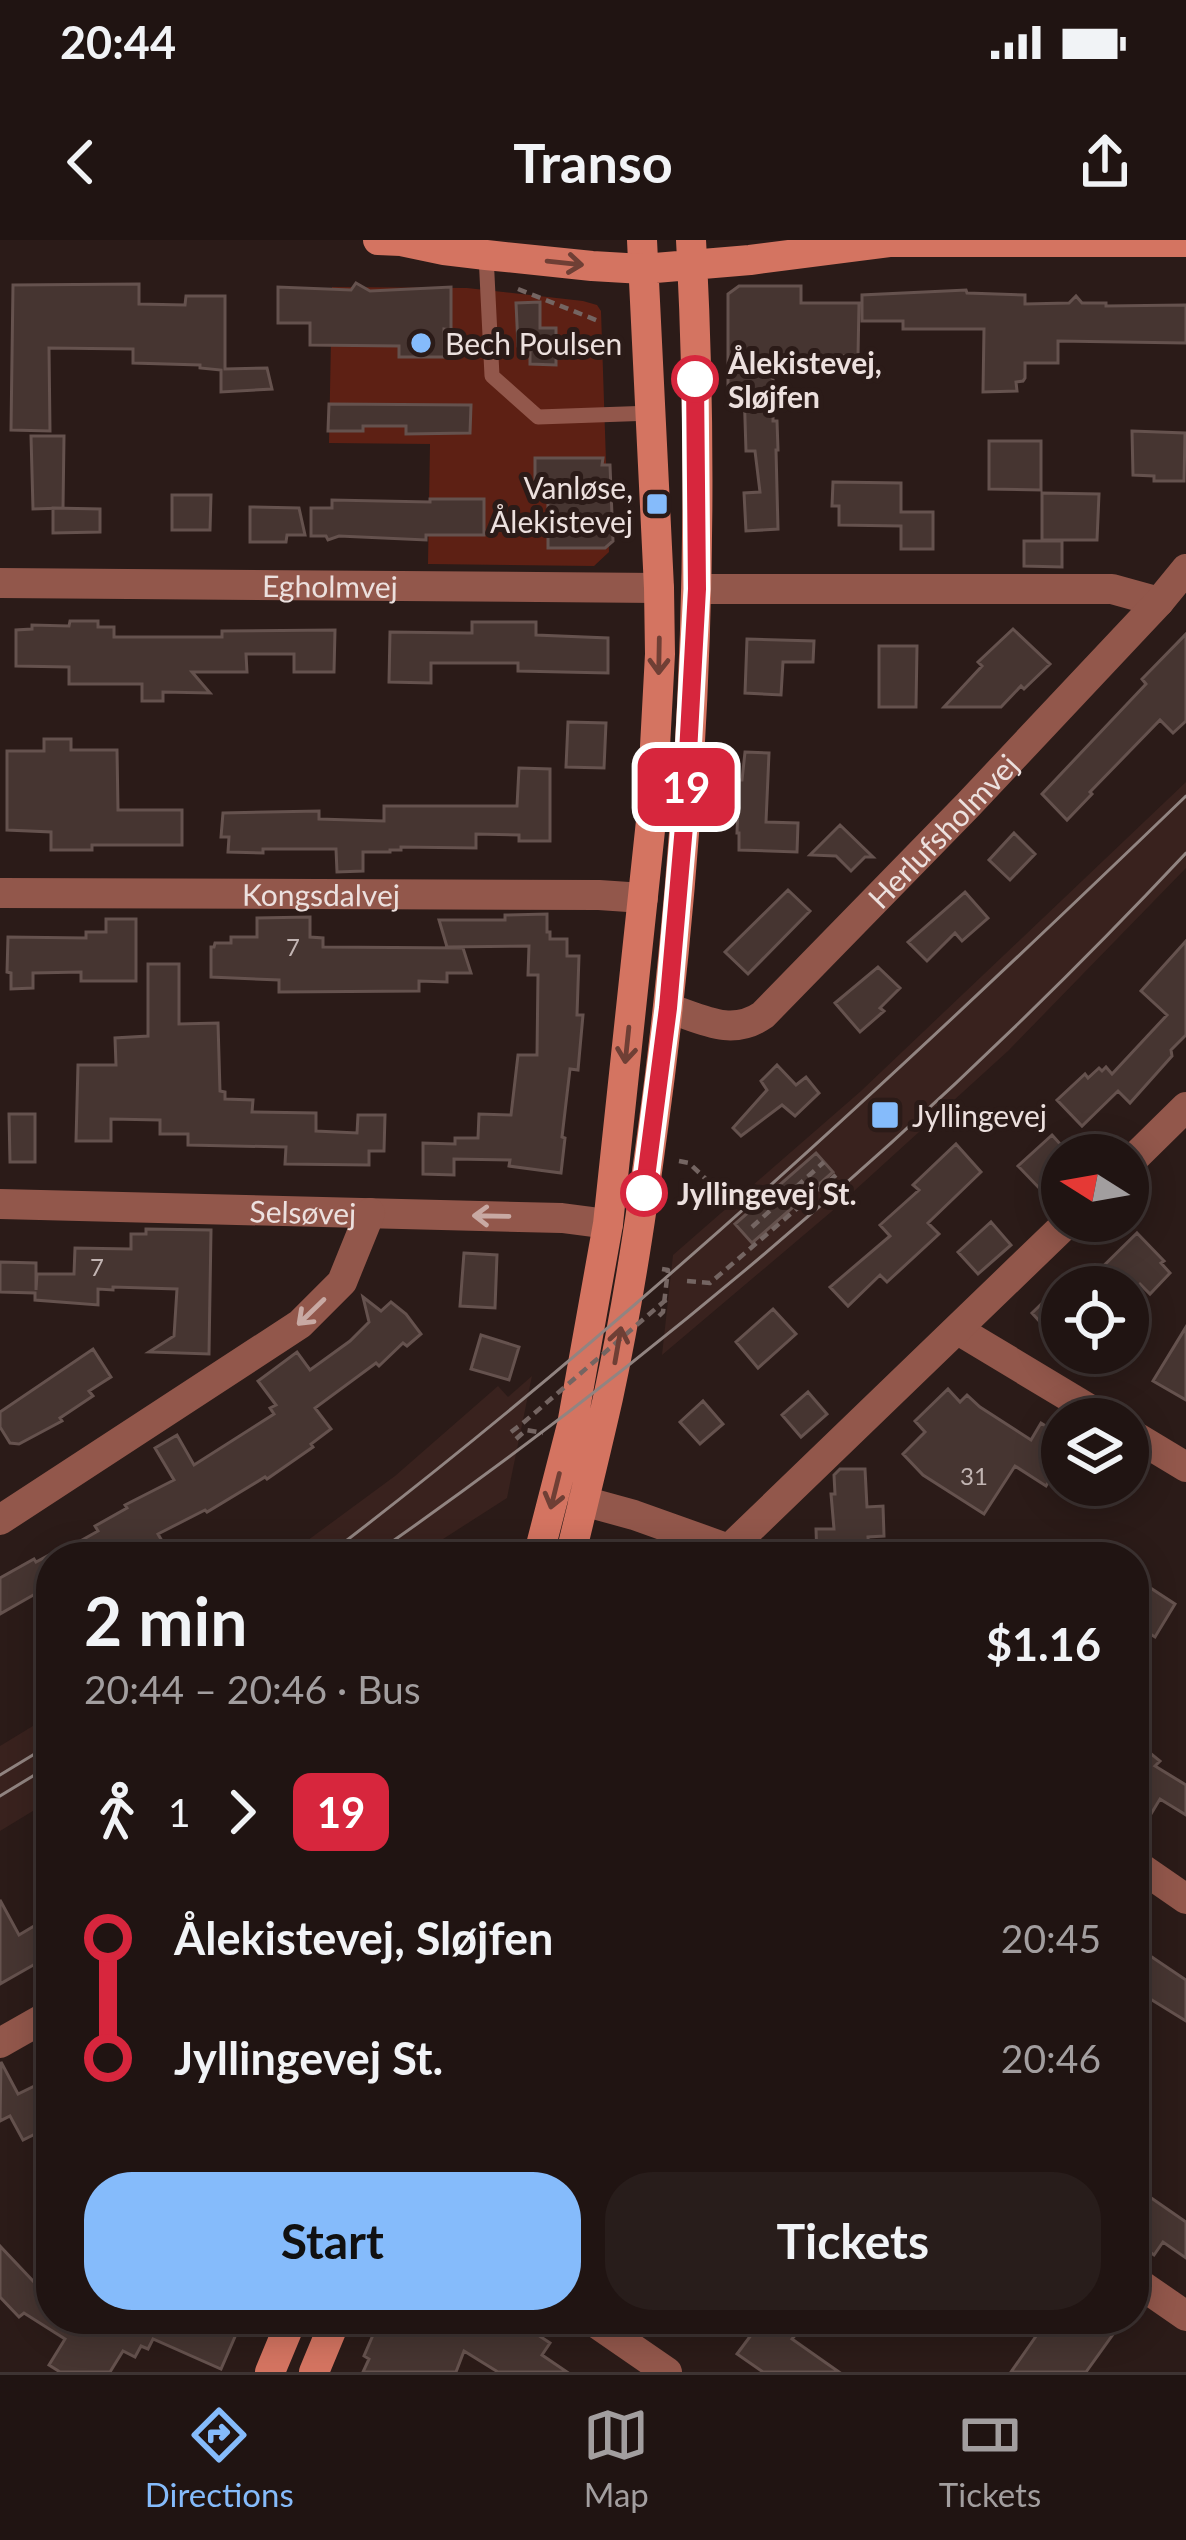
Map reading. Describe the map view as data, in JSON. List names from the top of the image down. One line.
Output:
{"streets":{"street":["Egholmvej","Herlufsholmvej","Kongsdalvej","Selsøvej"]},"one_way":["Selsøvej"],"places":{"other":["Bech Poulsen","Ålekistevej, Sløjfen","Jyllingevej St."],"transit":["Vanløse, Ålekistevej","Jyllingevej"]},"lines":["bus line 19"],"house_numbers":["7","7","31"],"north":"left","page":{"status":"20:44","header":"Transo","on_map":"19","heading":["2 min","20:44 – 20:46 · Bus","$1.16"],"legs":["1","19"],"list":[{"name":"Ålekistevej, Sløjfen","value":"20:45"},{"name":"Jyllingevej St.","value":"20:46"}],"buttons":["Start","Tickets"],"tabs":["Directions","Map","Tickets"]}}
